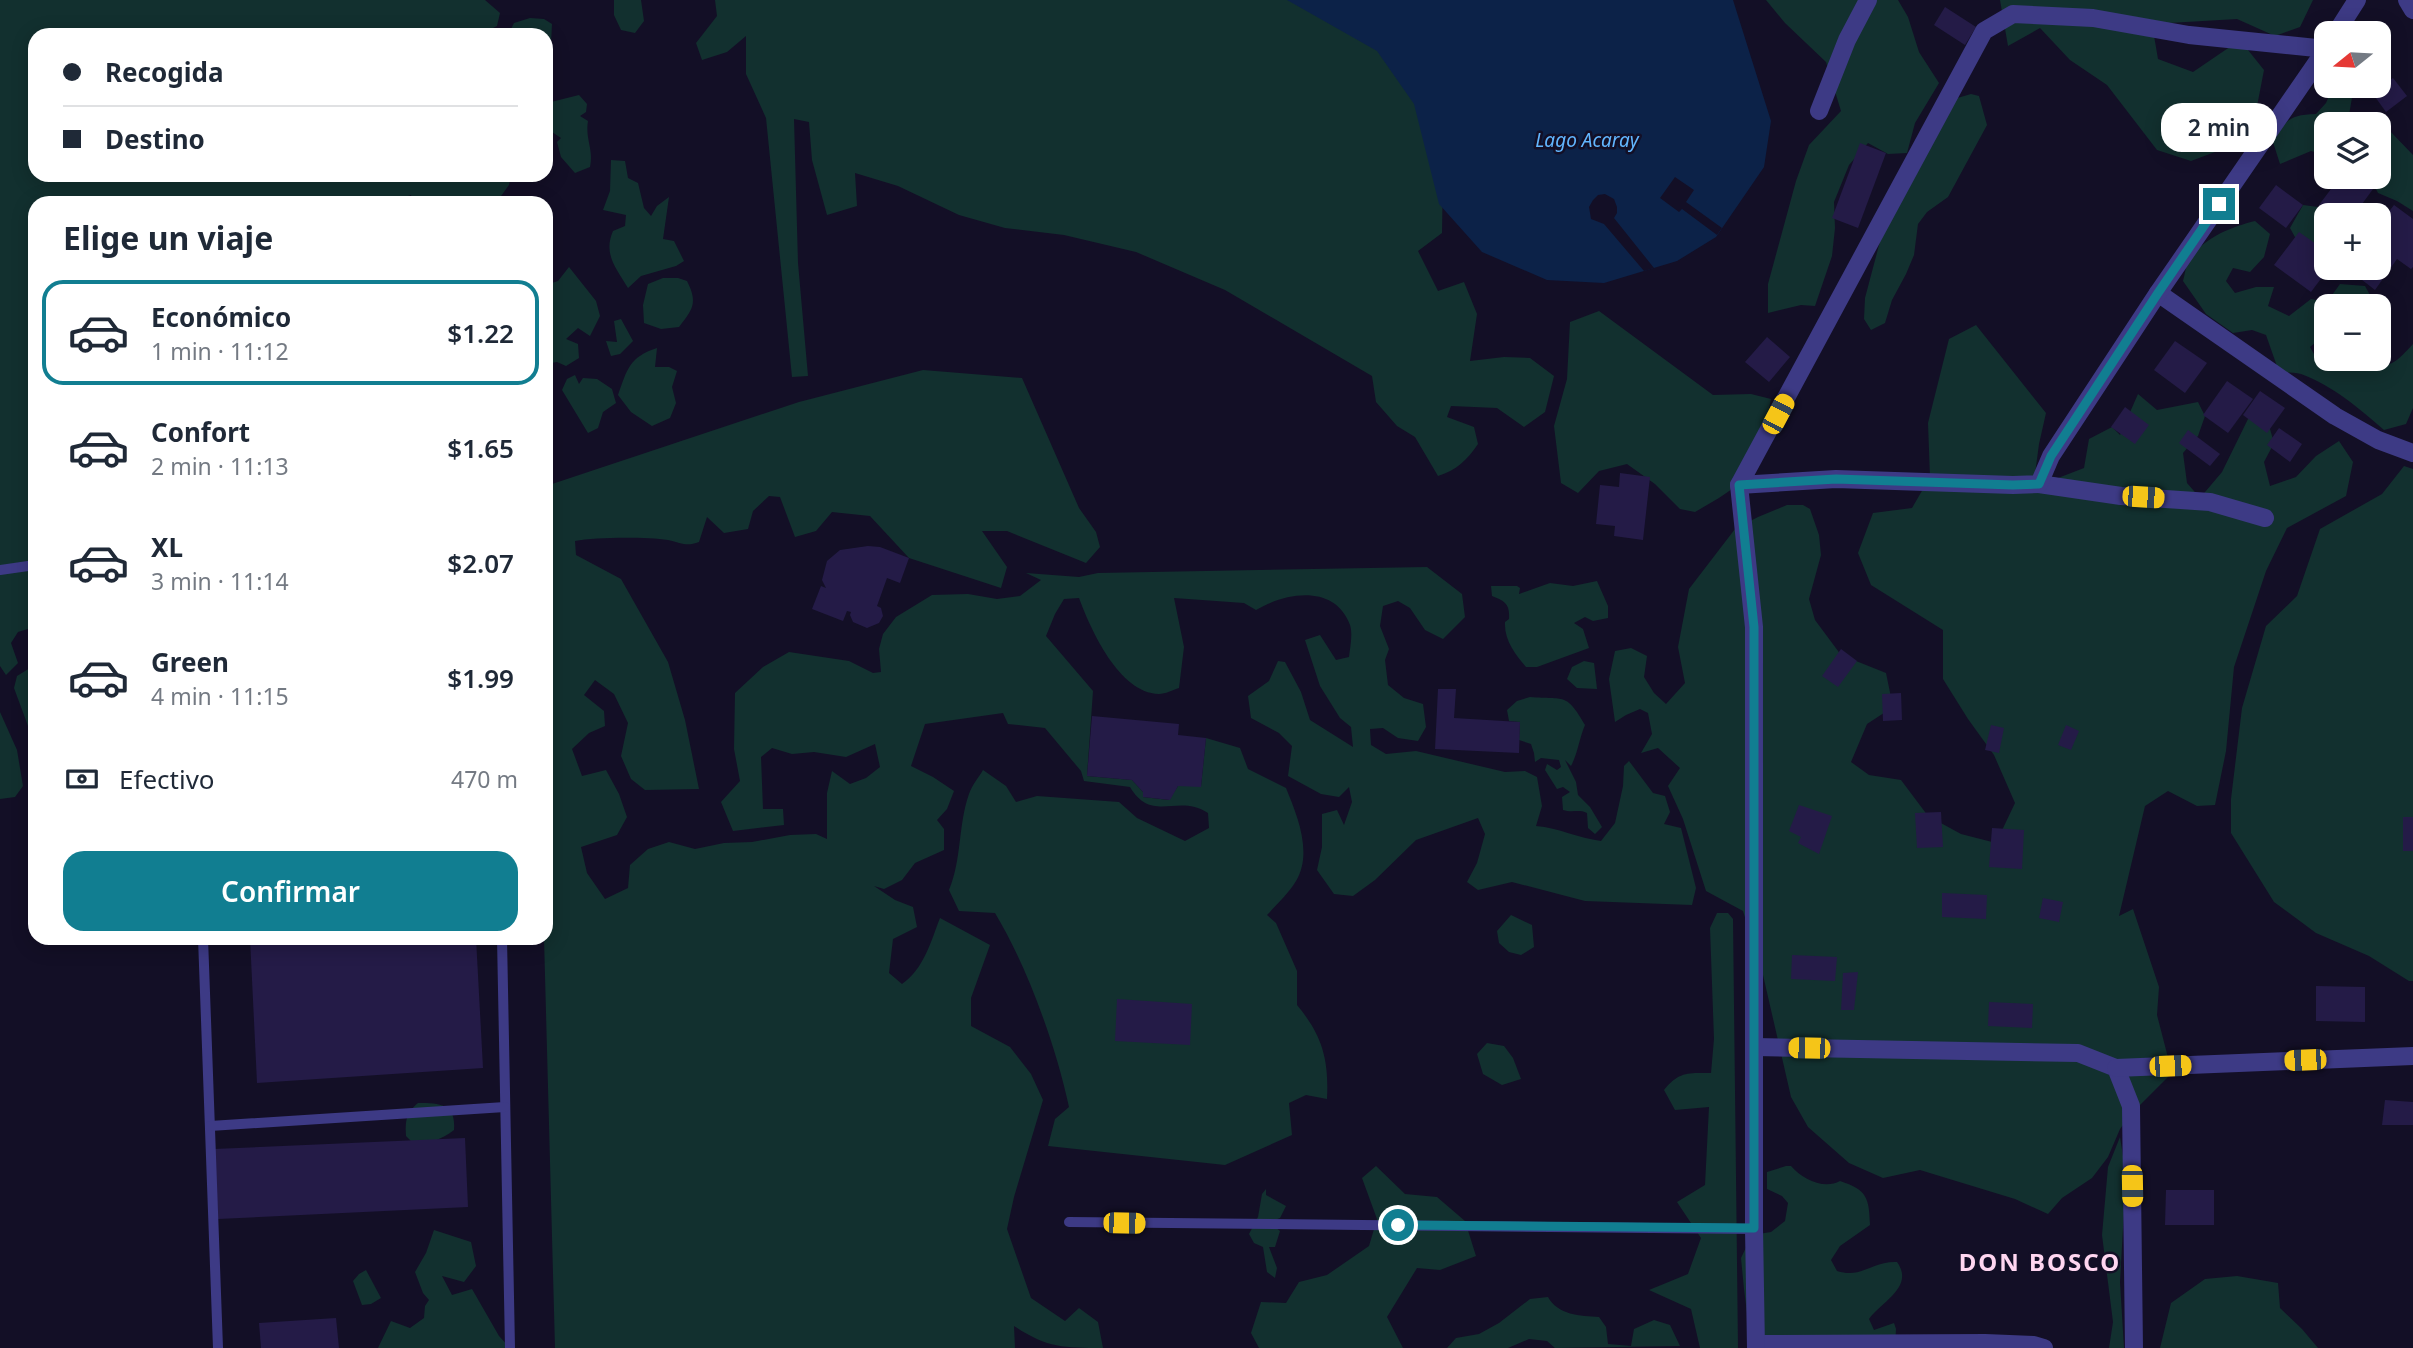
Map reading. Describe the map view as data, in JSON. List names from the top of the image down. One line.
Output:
{"districts":["DON BOSCO"],"water":["Lago Acaray"],"north":"left","page":{"map_buttons":["+","−"],"banner":["Recogida","Destino"],"bubble":"2 min","heading":"Elige un viaje","list":[{"name":"Económico","note":"1 min · 11:12","value":"$1.22"},{"name":"Confort","note":"2 min · 11:13","value":"$1.65"},{"name":"XL","note":"3 min · 11:14","value":"$2.07"},{"name":"Green","note":"4 min · 11:15","value":"$1.99"}],"pay":["Efectivo","470 m"],"buttons":"Confirmar"}}
